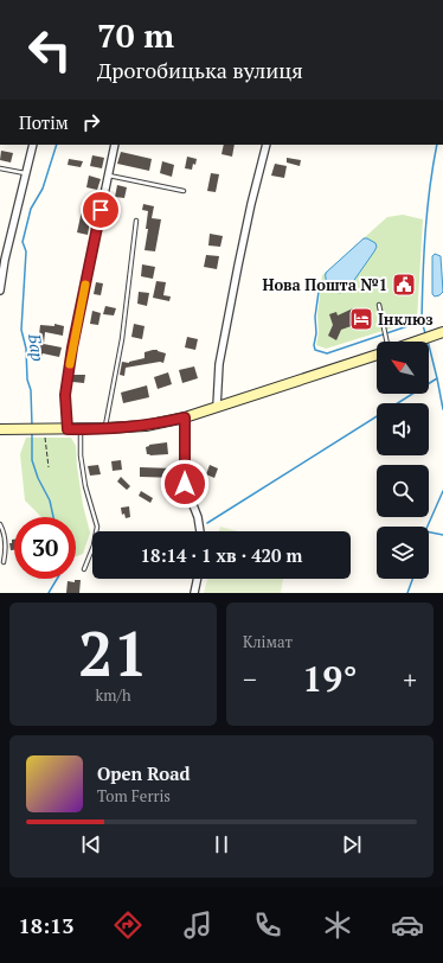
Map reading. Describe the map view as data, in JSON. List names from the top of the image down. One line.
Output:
{"water":["Бар"],"places":{"public building":["Нова Пошта №1"],"hotel":["Інклюз"]},"north":"top left","page":{"turn":["70 m","Дрогобицька вулиця"],"then":"Потім","limit":"30","trip":"18:14 · 1 хв · 420 m","tile":[["21","km/h"],"Клімат"],"heat":["−","19°","+"],"song":["Open Road","Tom Ferris"],"tabs":"18:13"}}
